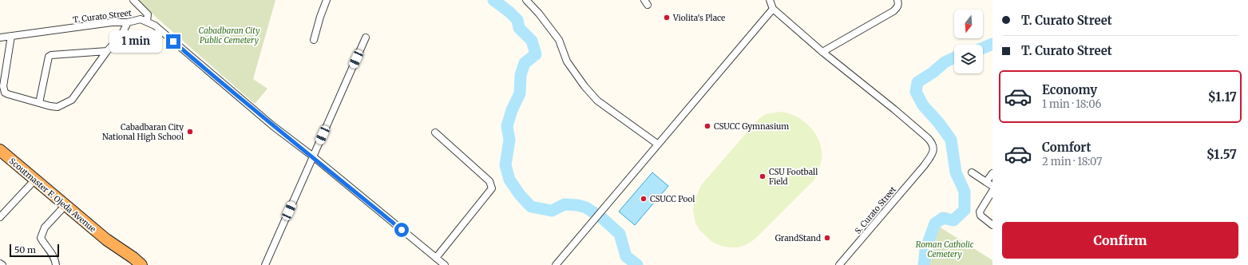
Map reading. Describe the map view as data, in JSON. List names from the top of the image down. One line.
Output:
{"streets":{"highway":["Scoutmaster F. Ojeda Avenue"],"street":["T. Curato Street","S. Curato Street"]},"parks":["Cabadbaran City Public Cemetery","Roman Catholic Cemetery"],"places":["Violita's Place","CSUCC Gymnasium","Cabadbaran City National High School","CSU Football Field","CSUCC Pool","GrandStand"],"scale_bar":"50 m","north":"bottom","page":{"banner":["T. Curato Street","T. Curato Street"],"bubble":"1 min","list":[{"name":"Economy","note":"1 min · 18:06","value":"$1.17"},{"name":"Comfort","note":"2 min · 18:07","value":"$1.57"}],"buttons":"Confirm","scale":"50 m"}}
